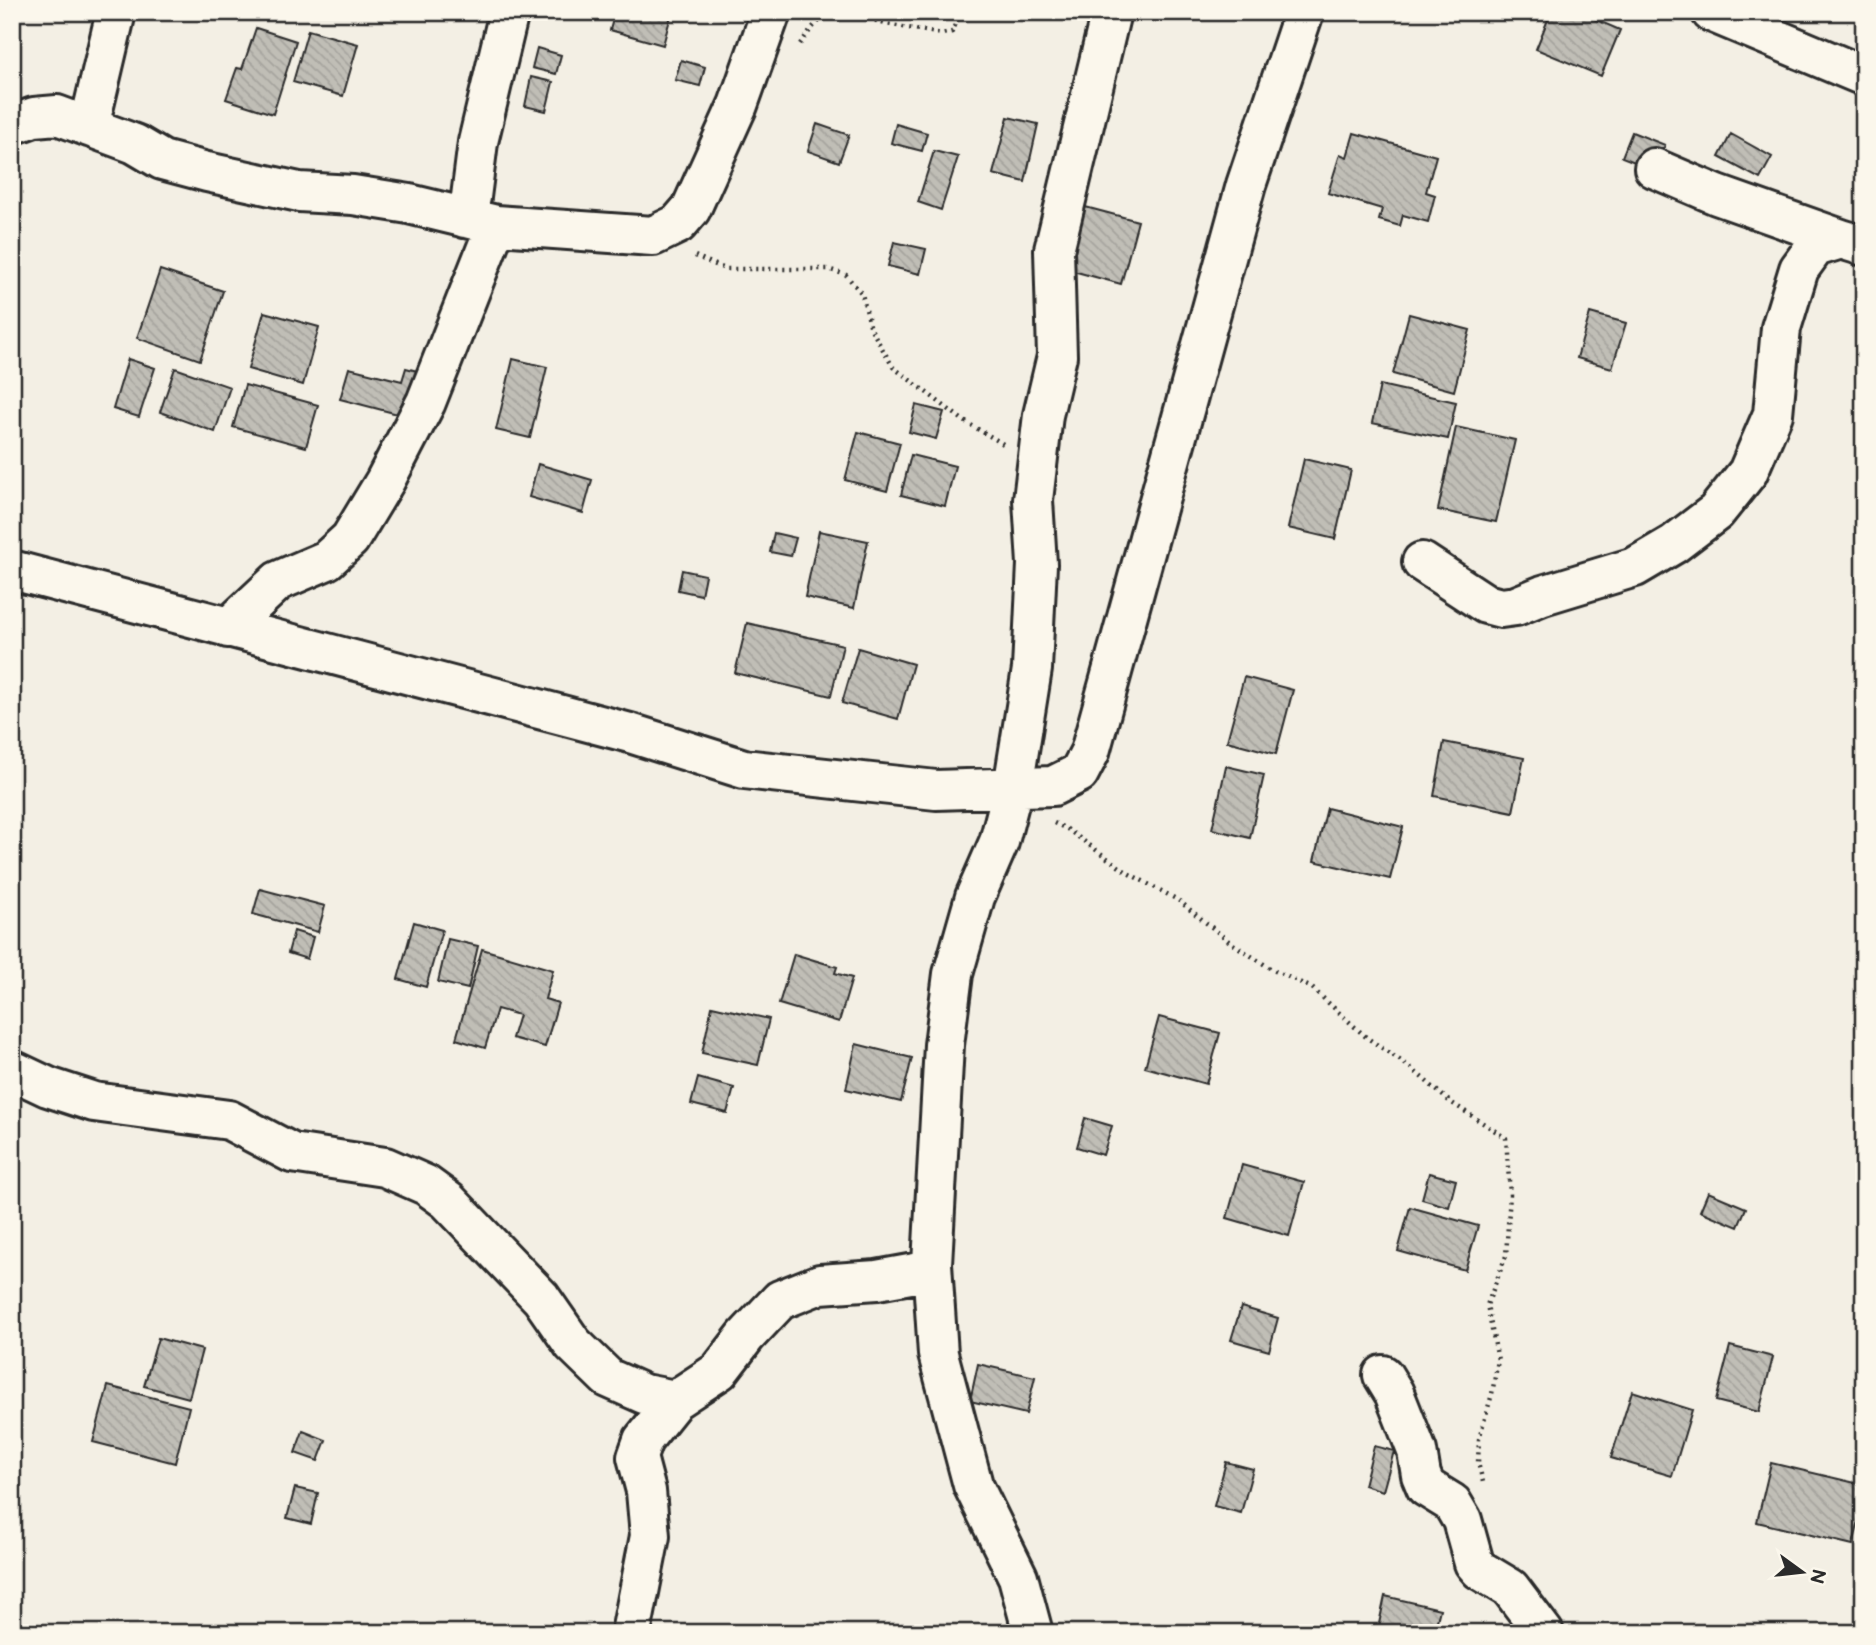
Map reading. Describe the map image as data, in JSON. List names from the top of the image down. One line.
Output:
{"north":"right"}
